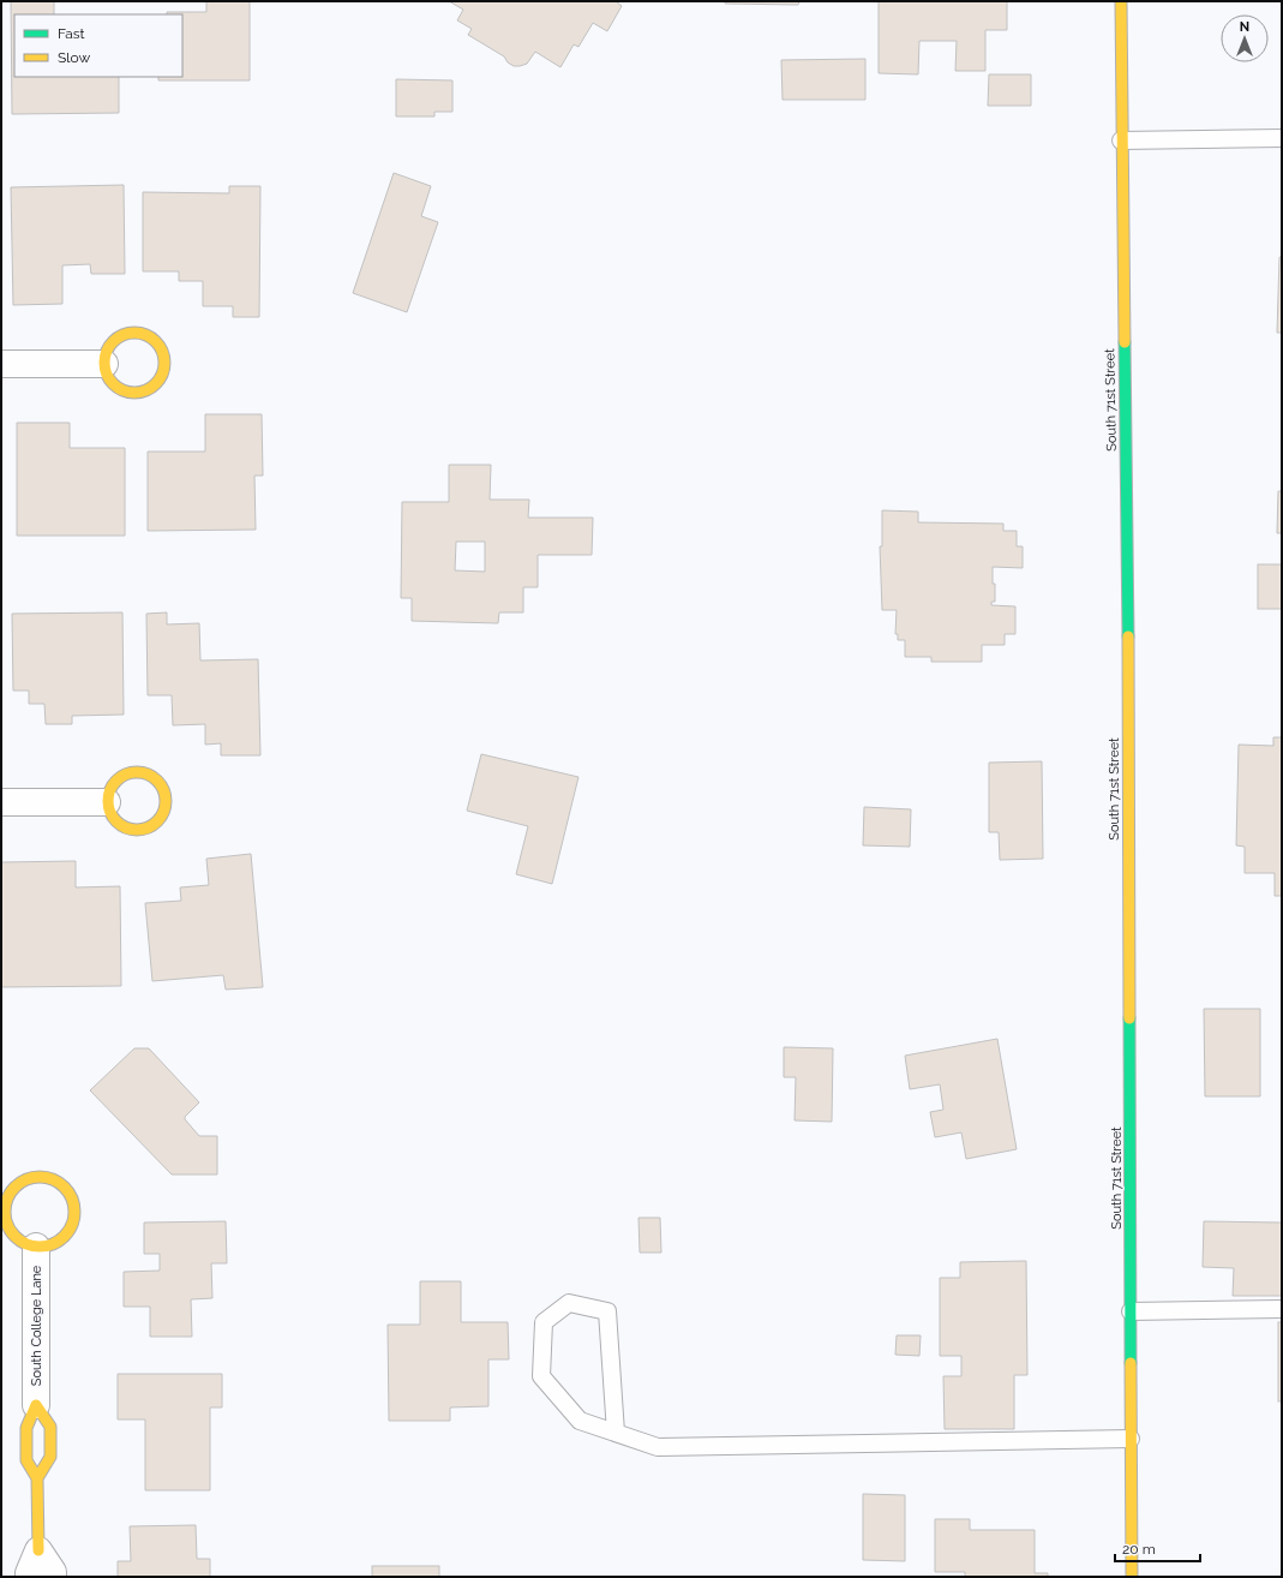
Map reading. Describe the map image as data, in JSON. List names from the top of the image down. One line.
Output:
{"streets":{"street":["South 71st Street","South College Lane"]},"legend":["Fast","Slow"],"scale_bar":"20 m","north":"top"}
